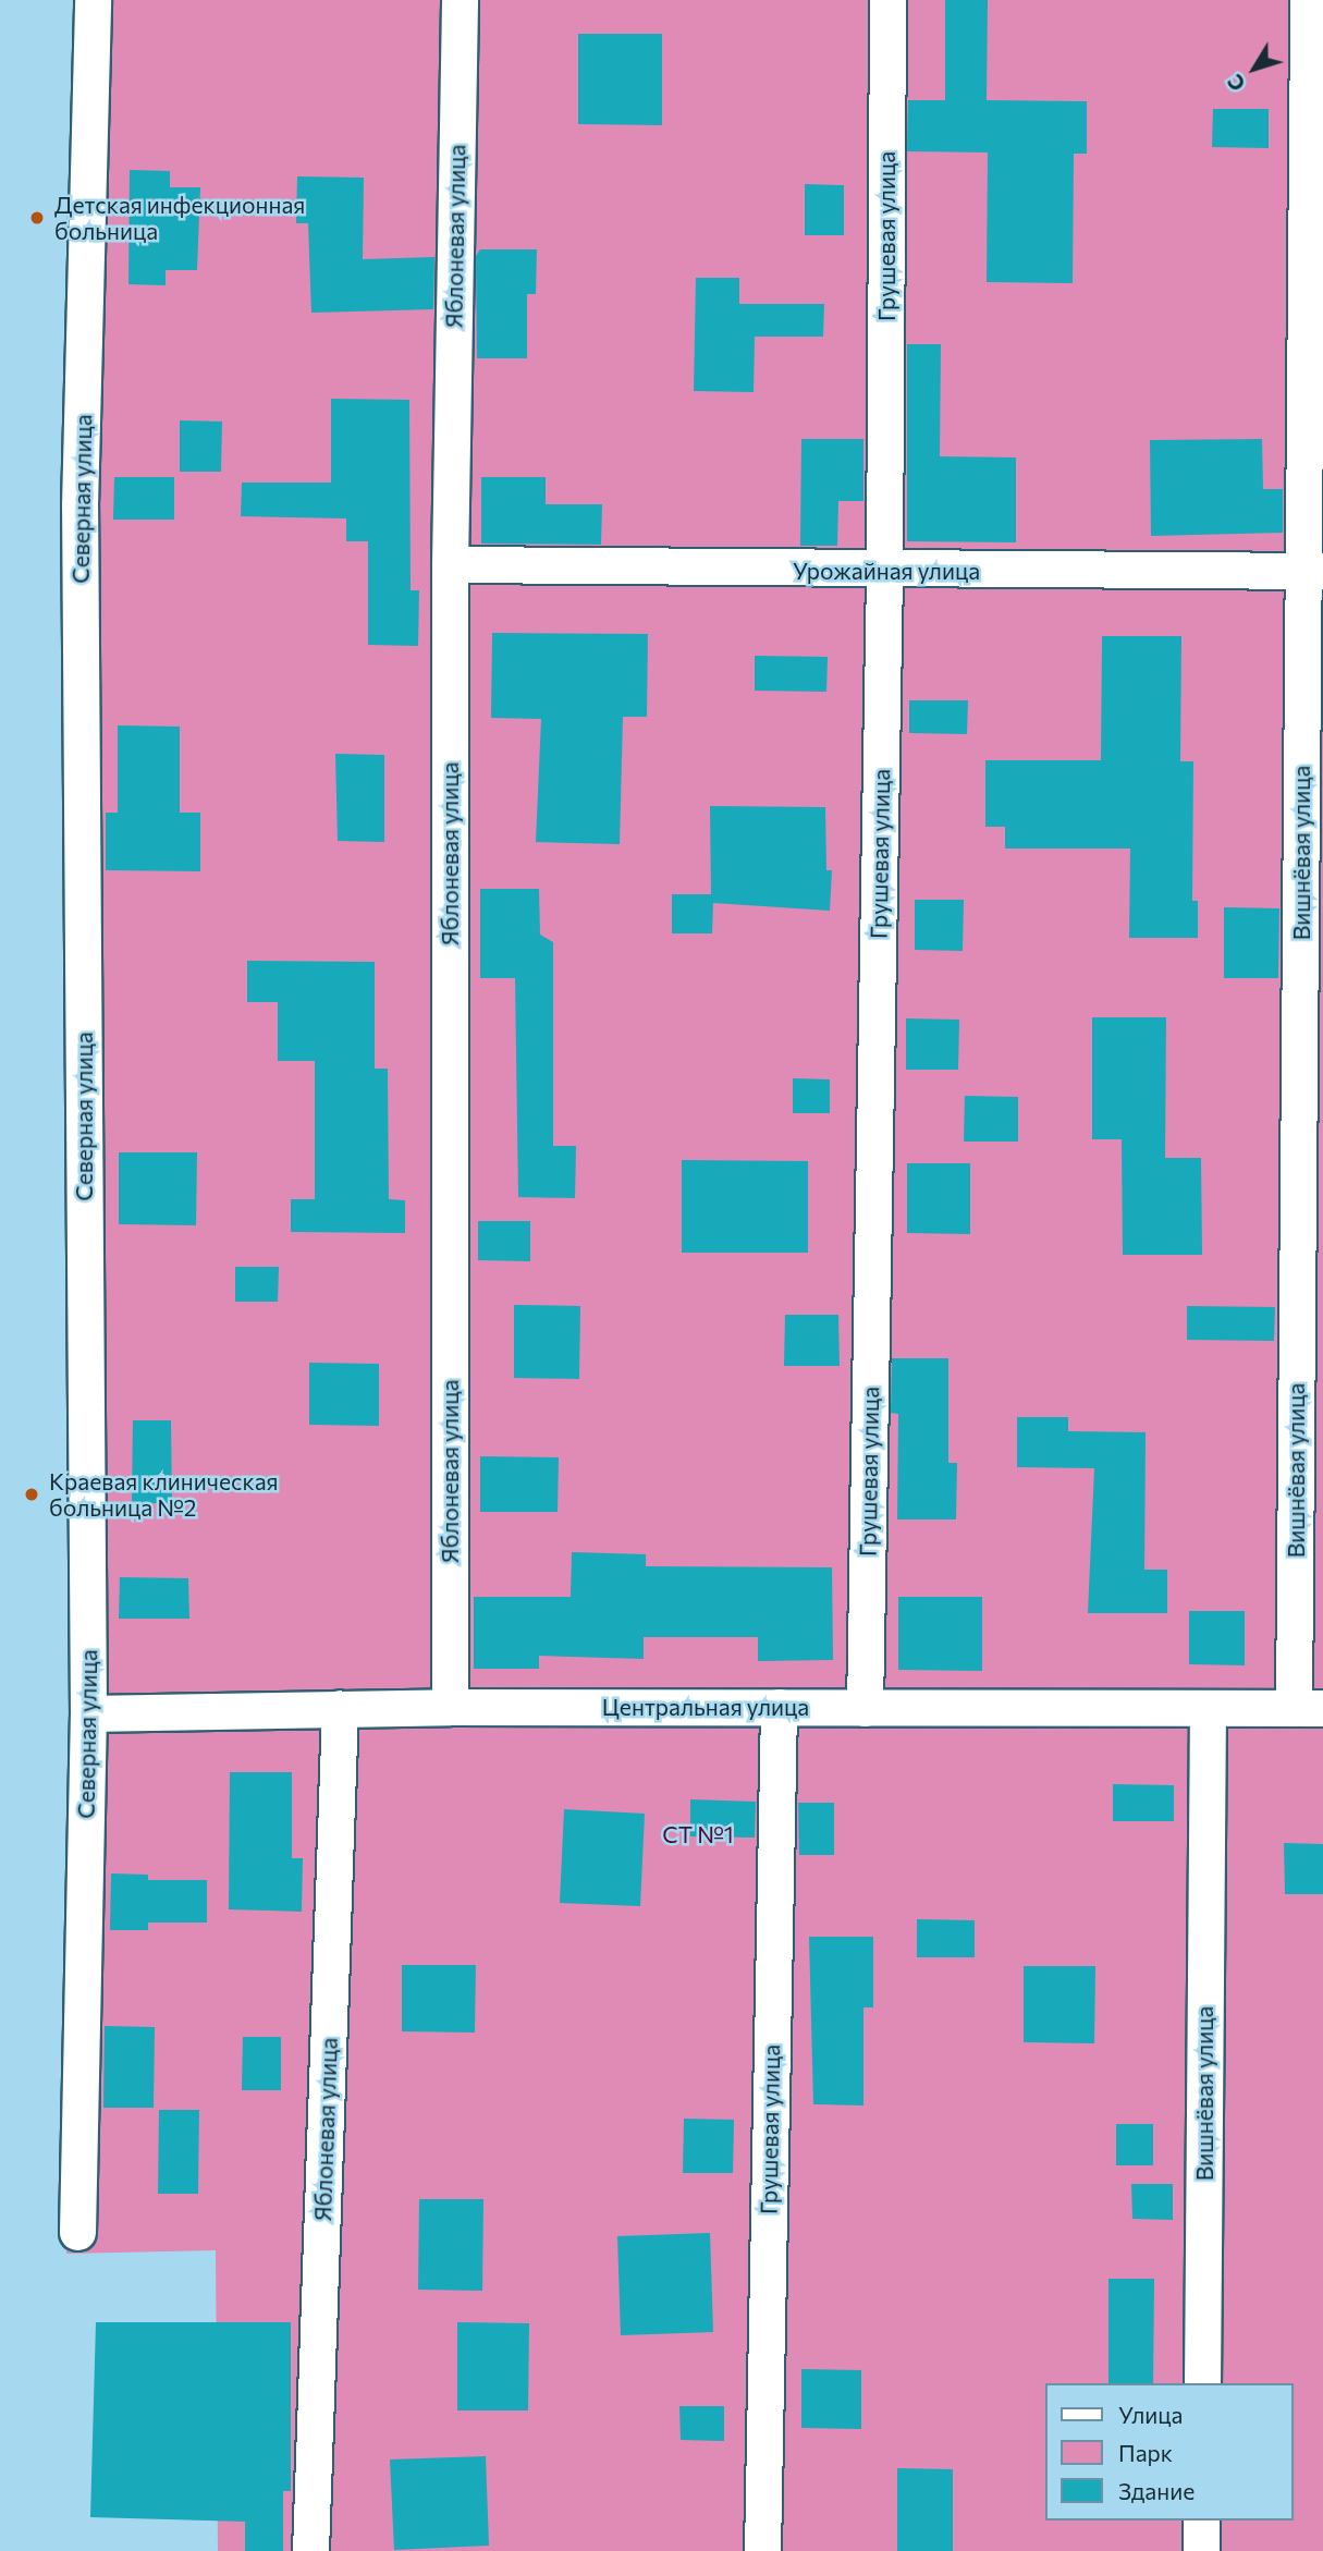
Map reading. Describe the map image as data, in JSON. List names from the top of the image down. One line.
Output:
{"streets":{"street":["Яблоневая улица","Грушевая улица","Северная улица","Урожайная улица","Вишнёвая улица","Центральная улица"]},"crossings":[["Яблоневая улица","Урожайная улица"],["Яблоневая улица","Центральная улица"],["Грушевая улица","Урожайная улица"],["Грушевая улица","Центральная улица"],["Северная улица","Центральная улица"],["Урожайная улица","Вишнёвая улица"],["Вишнёвая улица","Центральная улица"]],"parks":["СТ №1"],"places":["Детская инфекционная больница","Краевая клиническая больница №2"],"legend":["Улица","Парк","Здание"],"north":"bottom left"}
